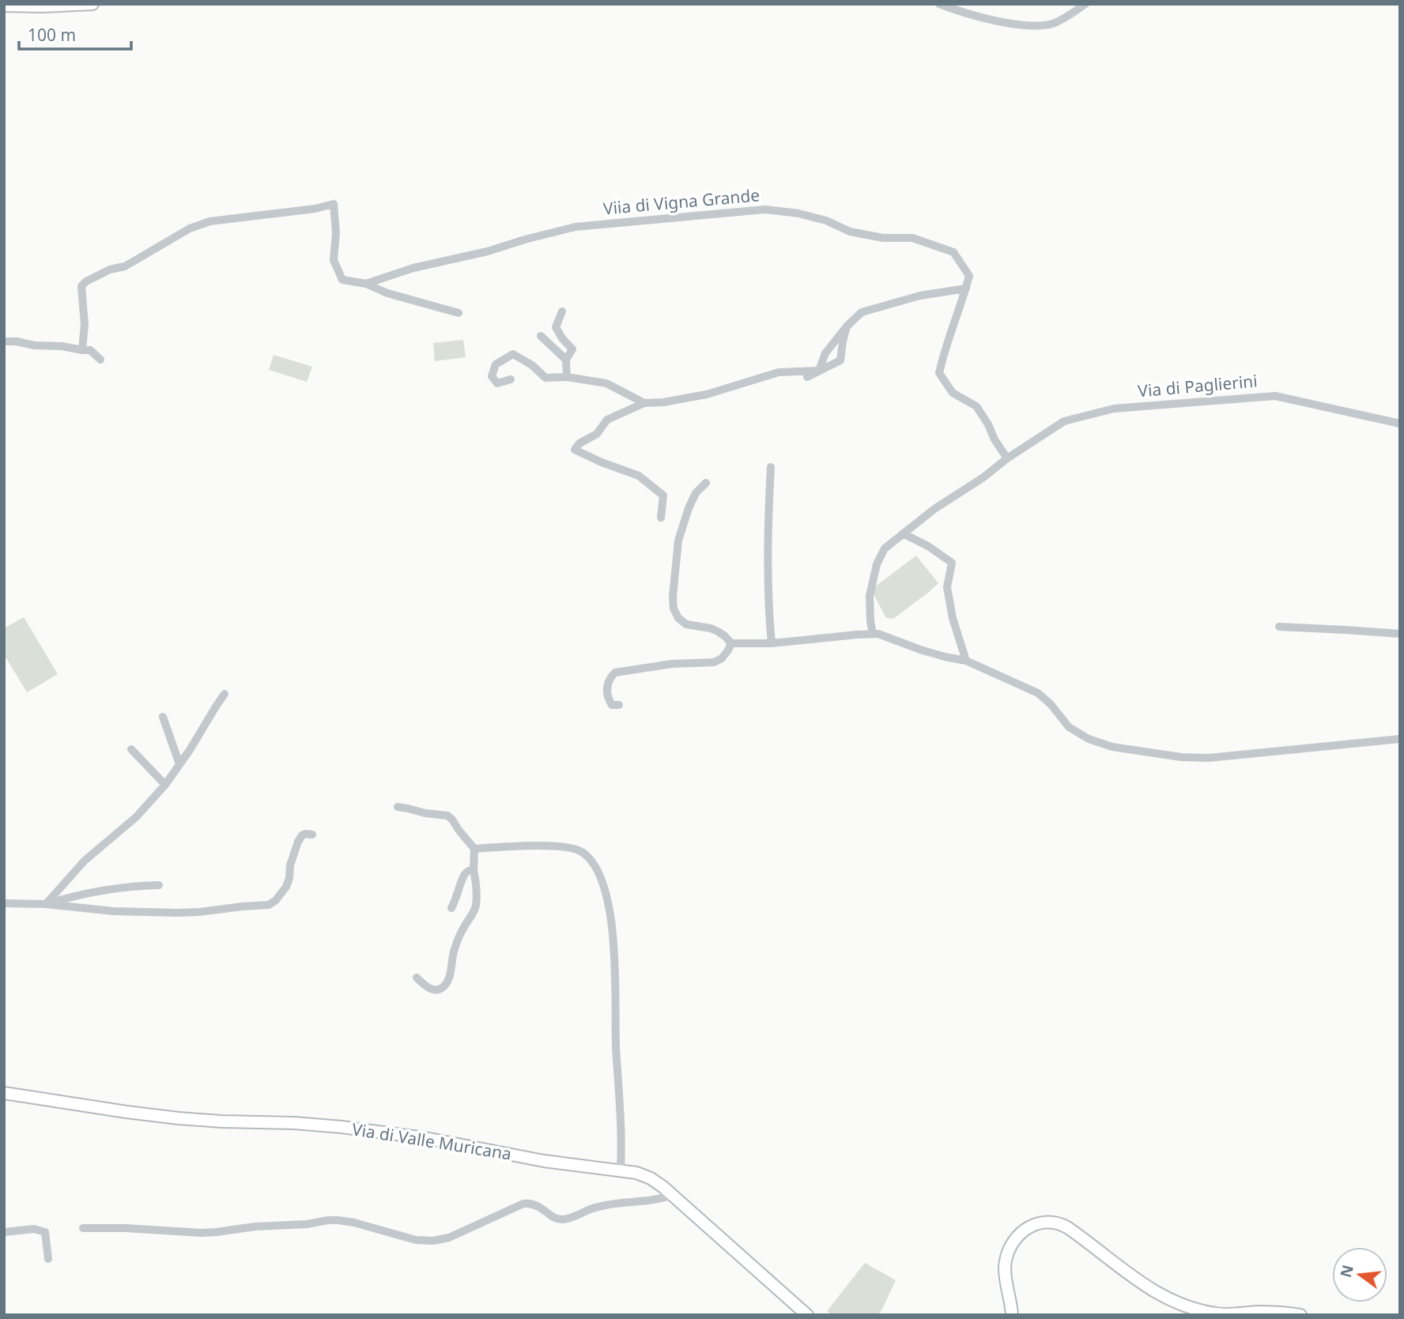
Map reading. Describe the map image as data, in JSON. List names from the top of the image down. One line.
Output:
{"streets":{"street":["Viia di Vigna Grande","Via di Paglierini","Via di Valle Muricana"]},"crossings":[["Viia di Vigna Grande","Via di Paglierini"]],"scale_bar":"100 m","north":"left"}
